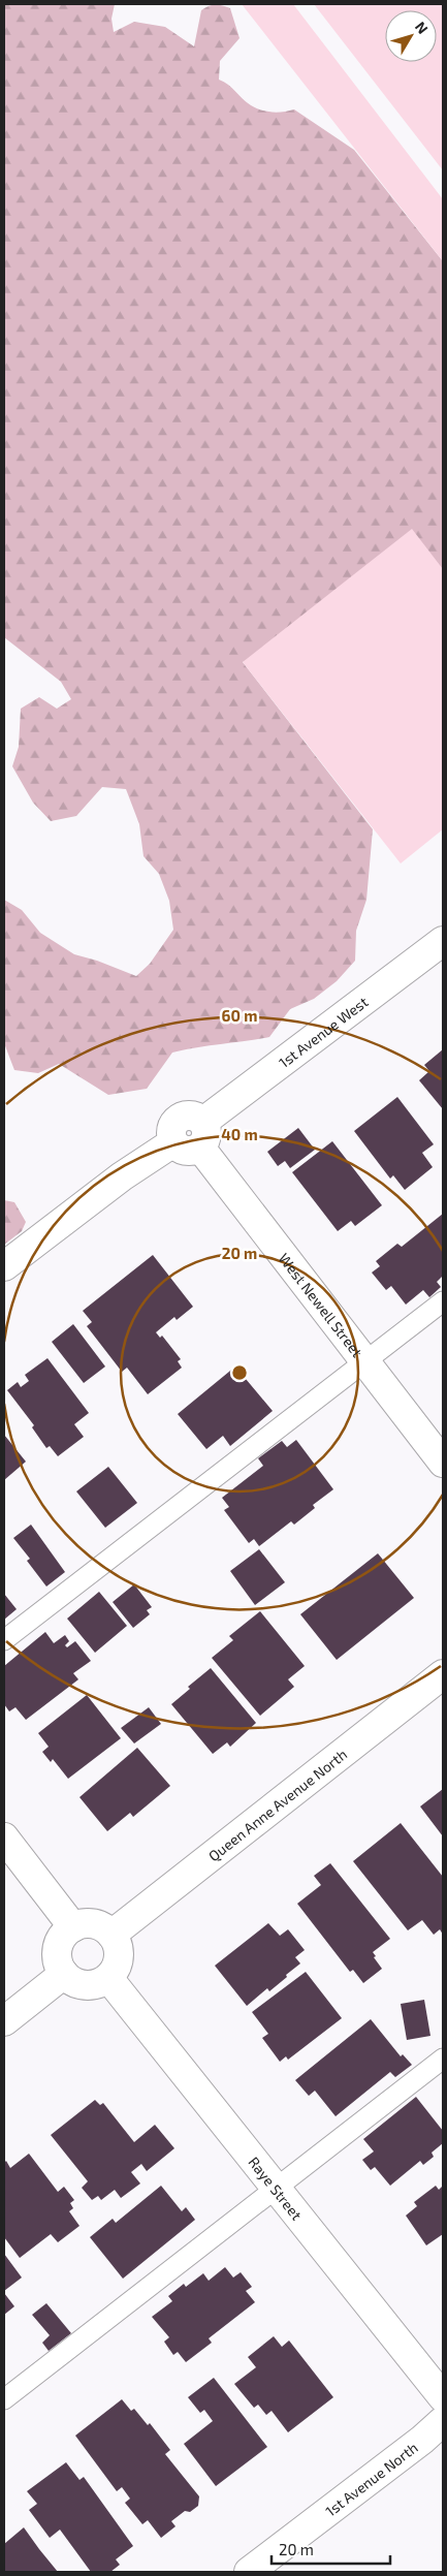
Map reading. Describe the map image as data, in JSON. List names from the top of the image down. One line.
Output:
{"streets":{"street":["1st Avenue West","West Newell Street","Queen Anne Avenue North","Raye Street","1st Avenue North"]},"crossings":[["1st Avenue West","West Newell Street"],["Queen Anne Avenue North","Raye Street"]],"scale_bar":"20 m","north":"top right","rings":["60 m","40 m","20 m"]}
